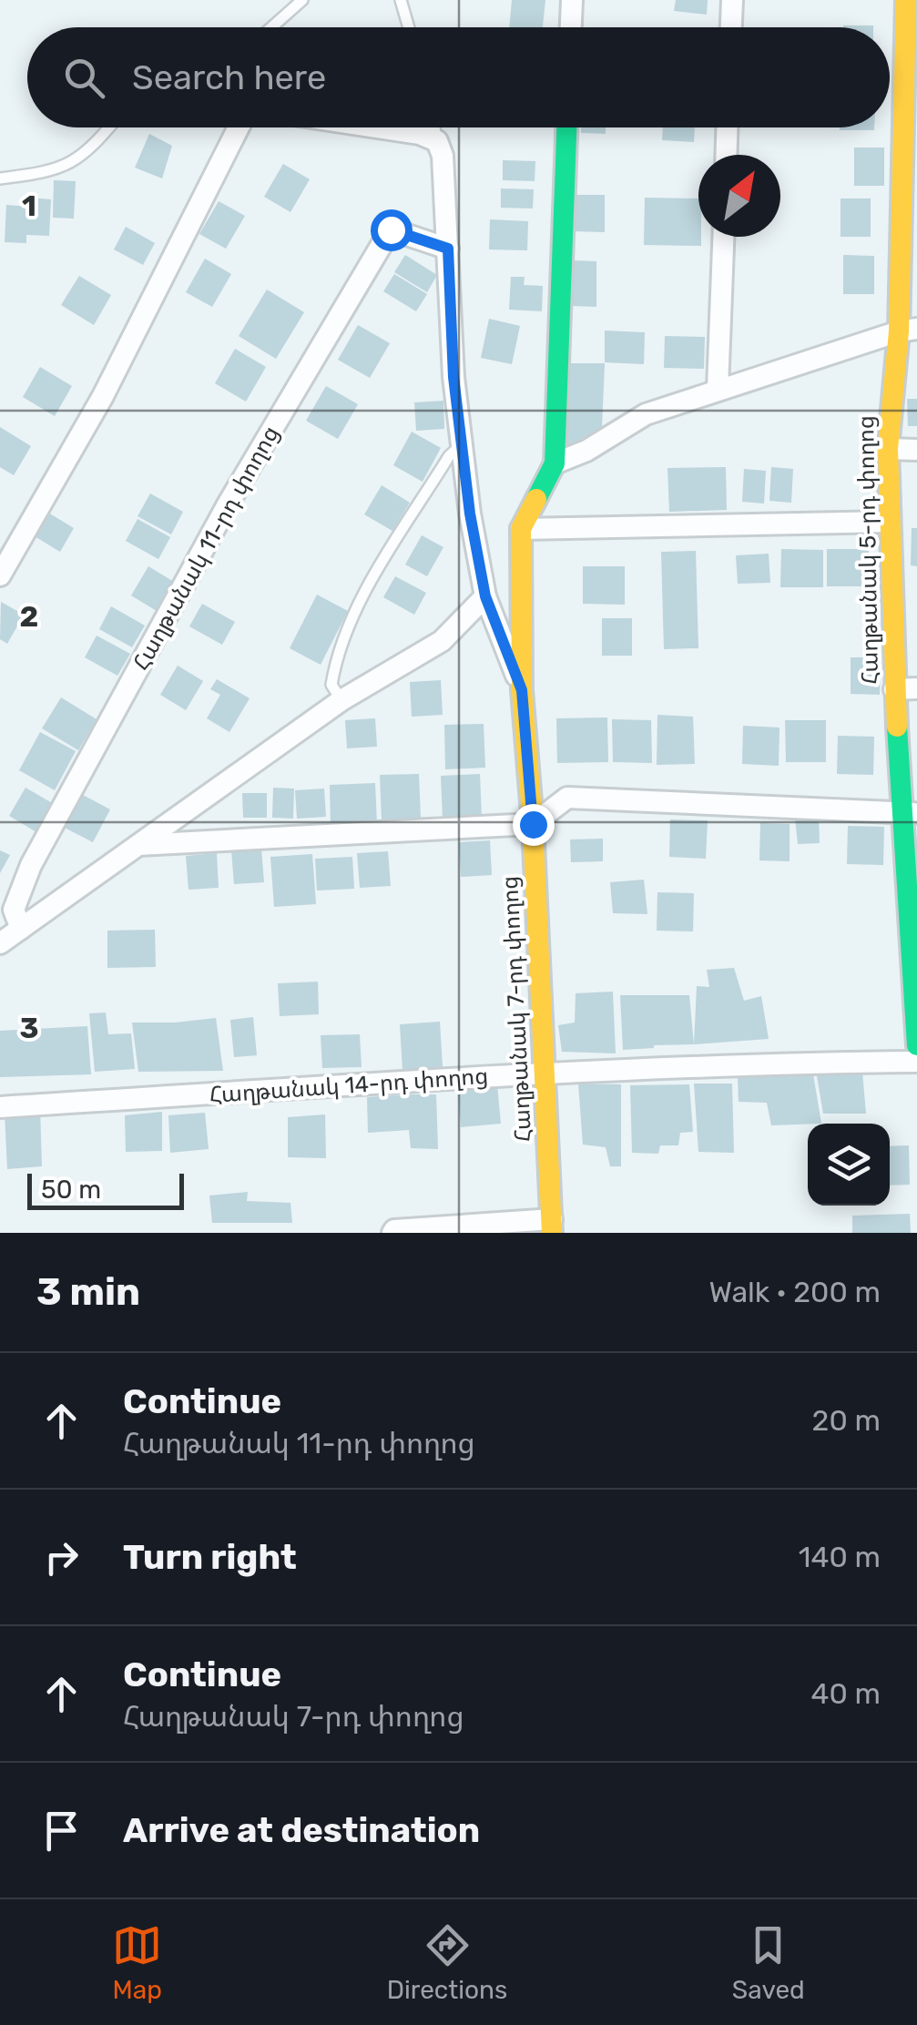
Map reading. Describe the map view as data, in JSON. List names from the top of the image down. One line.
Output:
{"streets":{"street":["Հաղթանակ 11-րդ փողոց","Հաղթանակ 5-րդ փողոց","Հաղթանակ 7-րդ փողոց","Հաղթանակ 14-րդ փողոց"]},"crossings":[["Հաղթանակ 7-րդ փողոց","Հաղթանակ 14-րդ փողոց"]],"scale_bar":"50 m","north":"top right","page":{"search":"Search here","scale":"50 m","heading":["3 min","Walk · 200 m"],"list":[["Continue","Հաղթանակ 11-րդ փողոց","20 m"],["Turn right","140 m"],["Continue","Հաղթանակ 7-րդ փողոց","40 m"],"Arrive at destination"],"nav":["Map","Directions","Saved"]},"grid":{"rows":["1","2","3"]}}
